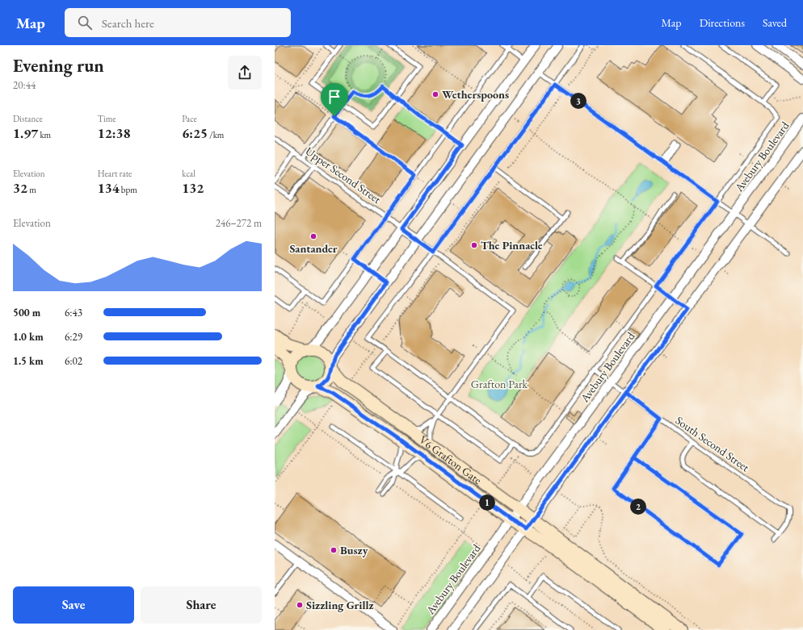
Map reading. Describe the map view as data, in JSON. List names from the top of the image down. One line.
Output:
{"streets":{"street":["Avebury Boulevard","V6 Grafton Gate"],"lane":["Upper Second Street","South Second Street"]},"crossings":[["Avebury Boulevard","South Second Street"],["Avebury Boulevard","V6 Grafton Gate"]],"parks":["Grafton Park"],"places":["Wetherspoons","Santander","The Pinnacle","Buszy","Sizzling Grillz"],"page":{"header":"Map","search":"Search here","nav":["Map","Directions","Saved"],"heading":["Evening run","20:44"],"pins":["3","1","2"],"stats":[["Distance","1.97 km"],["Time","12:38"],["Pace","6:25 /km"],["Elevation","32 m"],["Heart rate","134 bpm"],["kcal","132"]],"chart":["Elevation","246–272 m"],"list":[{"name":"500 m","note":"6:43"},{"name":"1.0 km","note":"6:29"},{"name":"1.5 km","note":"6:02"}],"buttons":["Save","Share"]}}
